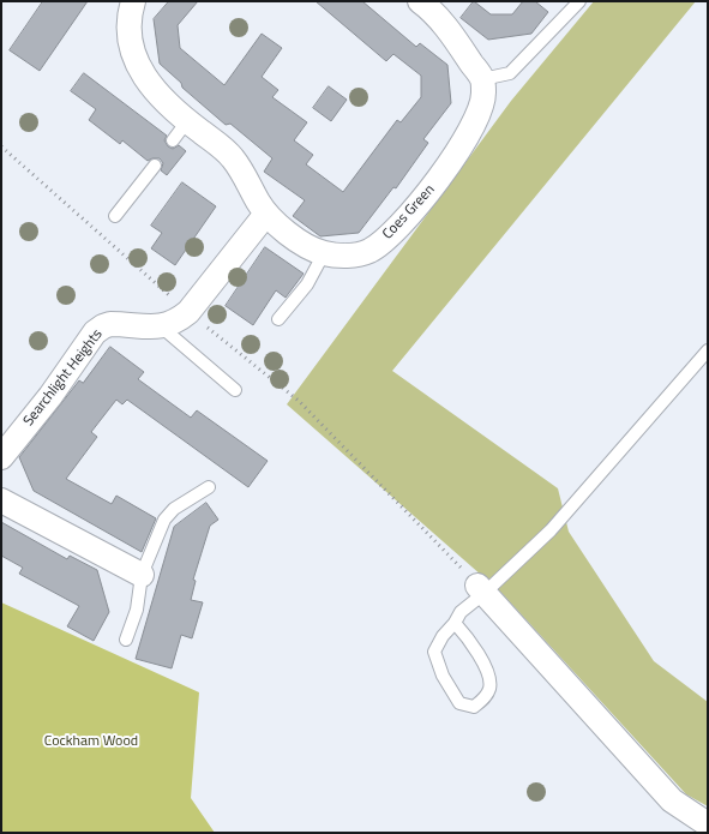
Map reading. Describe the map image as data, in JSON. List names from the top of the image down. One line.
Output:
{"streets":{"street":["Coes Green","Searchlight Heights"]},"crossings":[["Coes Green","Searchlight Heights"]],"parks":["Cockham Wood"]}
